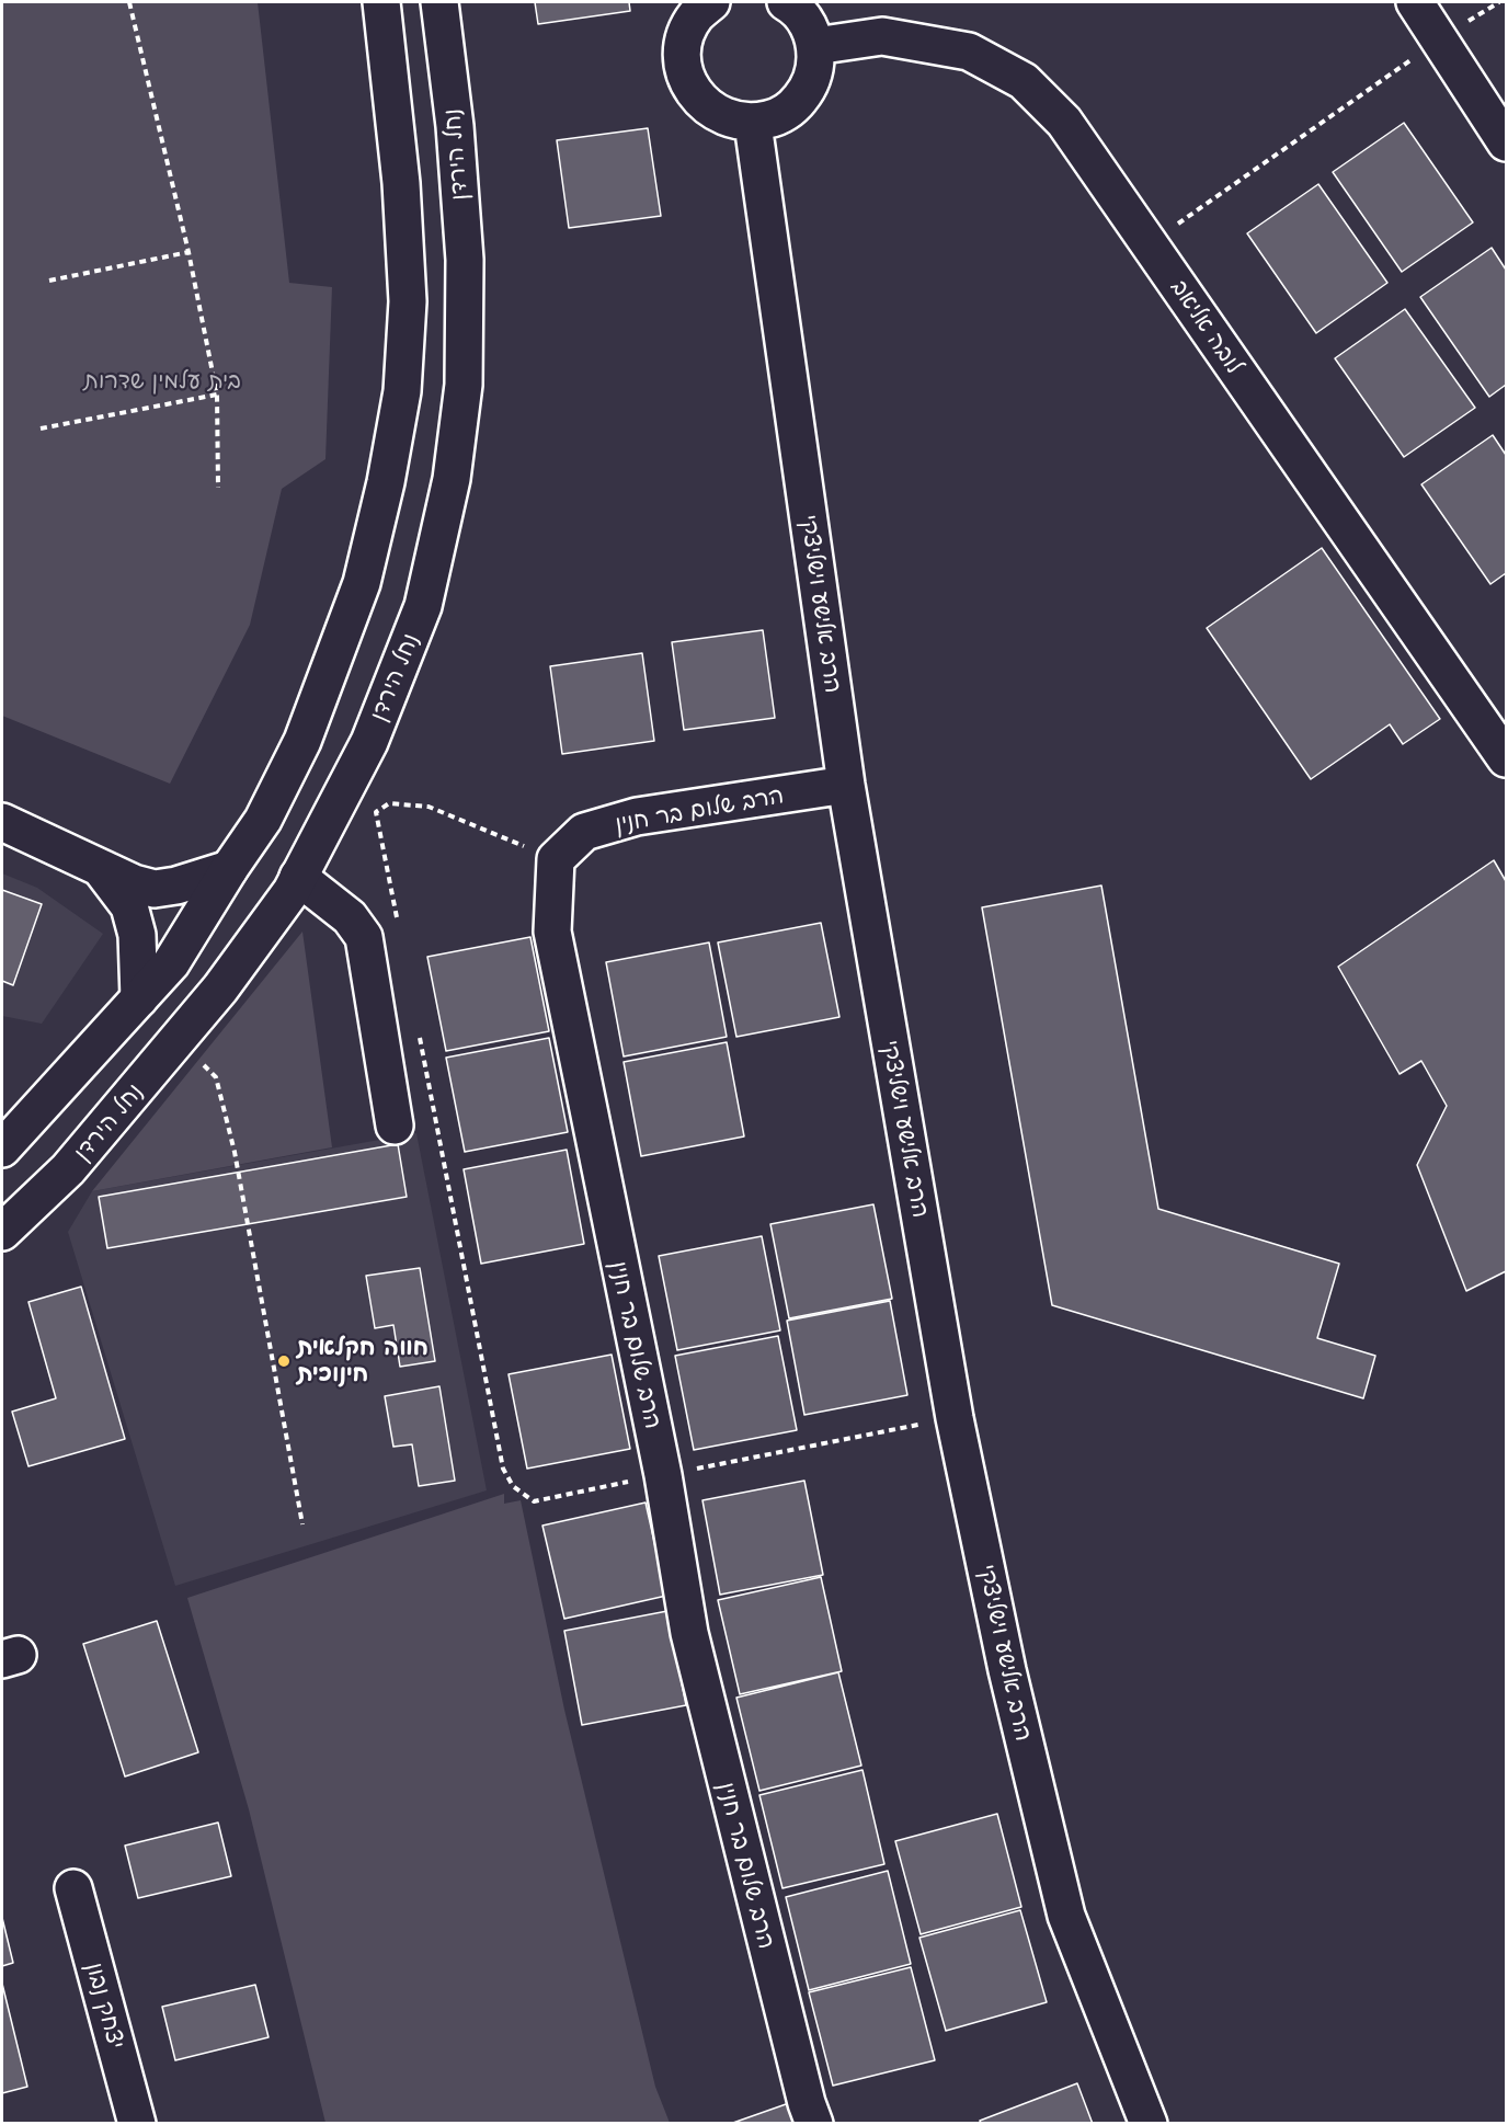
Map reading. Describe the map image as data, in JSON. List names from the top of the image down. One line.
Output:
{"streets":{"street":["נחל הירדן","לובה אליאב","הרב אלישע וישליצקי","הרב שלום בר חנין","יצחק נבון"]},"crossings":[["הרב אלישע וישליצקי","הרב שלום בר חנין"]],"parks":["בית עלמין שדרות"],"places":["חווה חקלאית חינוכית"]}
